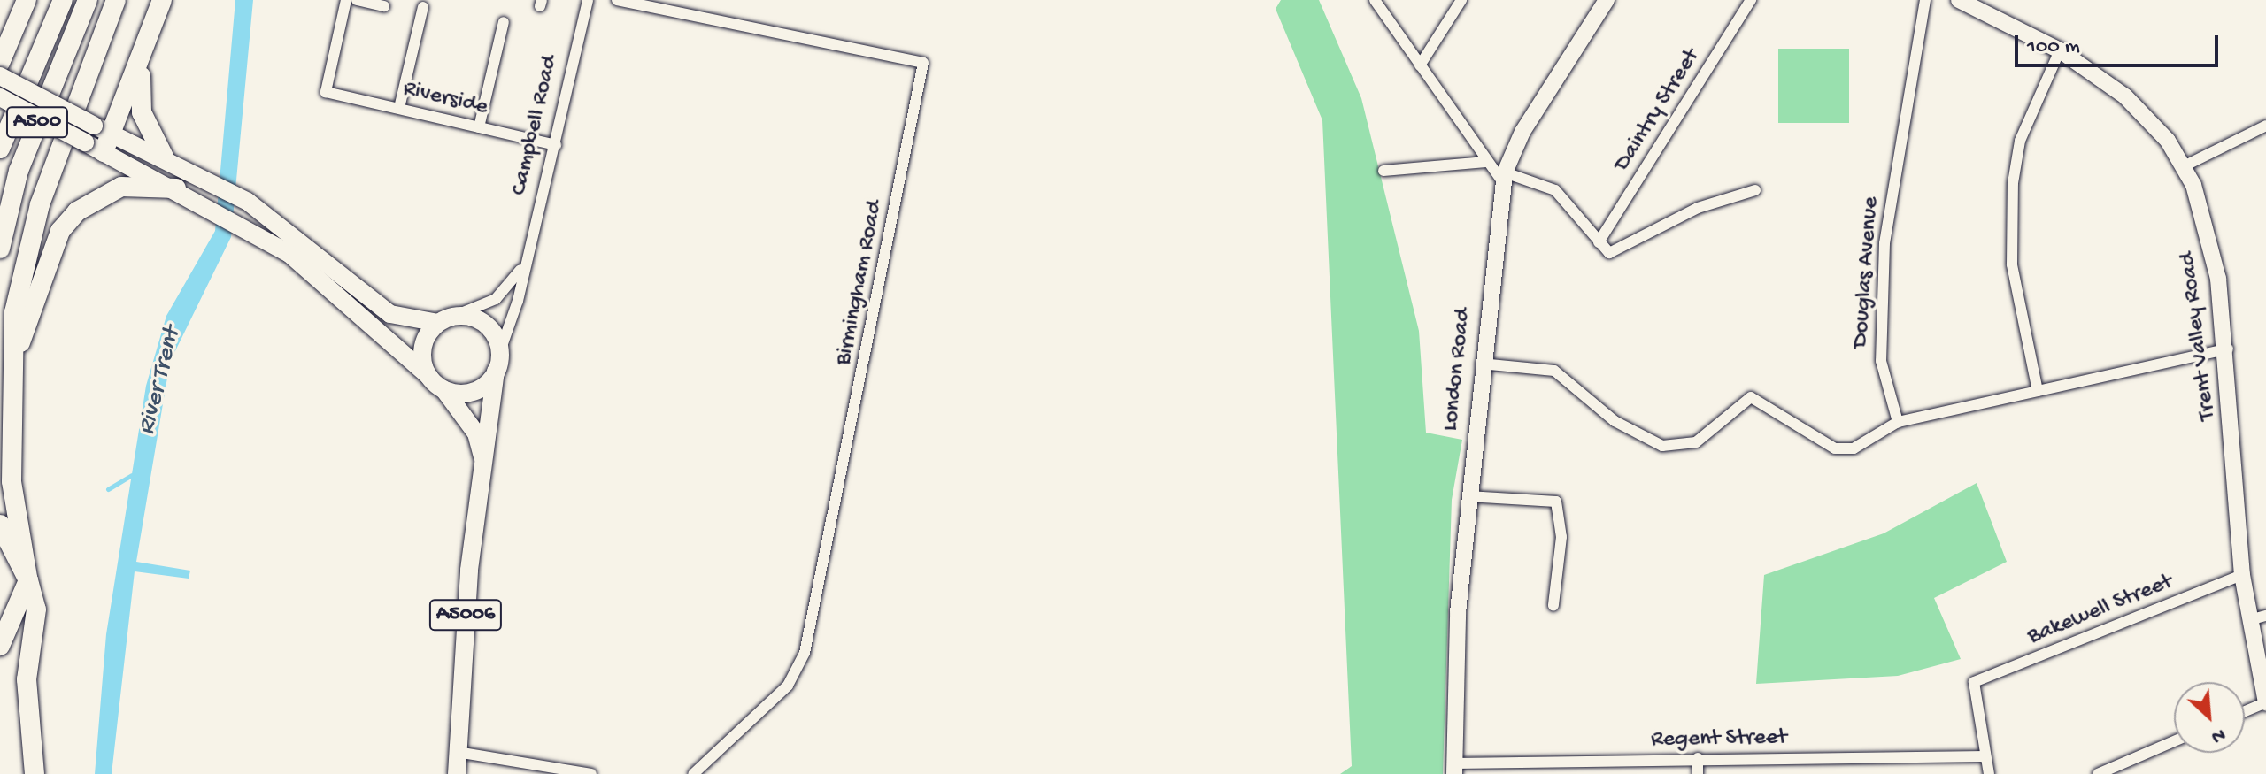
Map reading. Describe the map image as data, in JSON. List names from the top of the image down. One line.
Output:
{"streets":{"highway":["A500"],"main road":["A5006"],"street":["Riverside","Daintry Street","Campbell Road","Douglas Avenue","Birmingham Road","Trent Valley Road","London Road","Bakewell Street","Regent Street"]},"crossings":[["Riverside","Campbell Road"],["Campbell Road","A5006"],["Trent Valley Road","Bakewell Street"],["London Road","Regent Street"],["Bakewell Street","Regent Street"]],"water":["River Trent"],"scale_bar":"100 m","north":"bottom right"}
